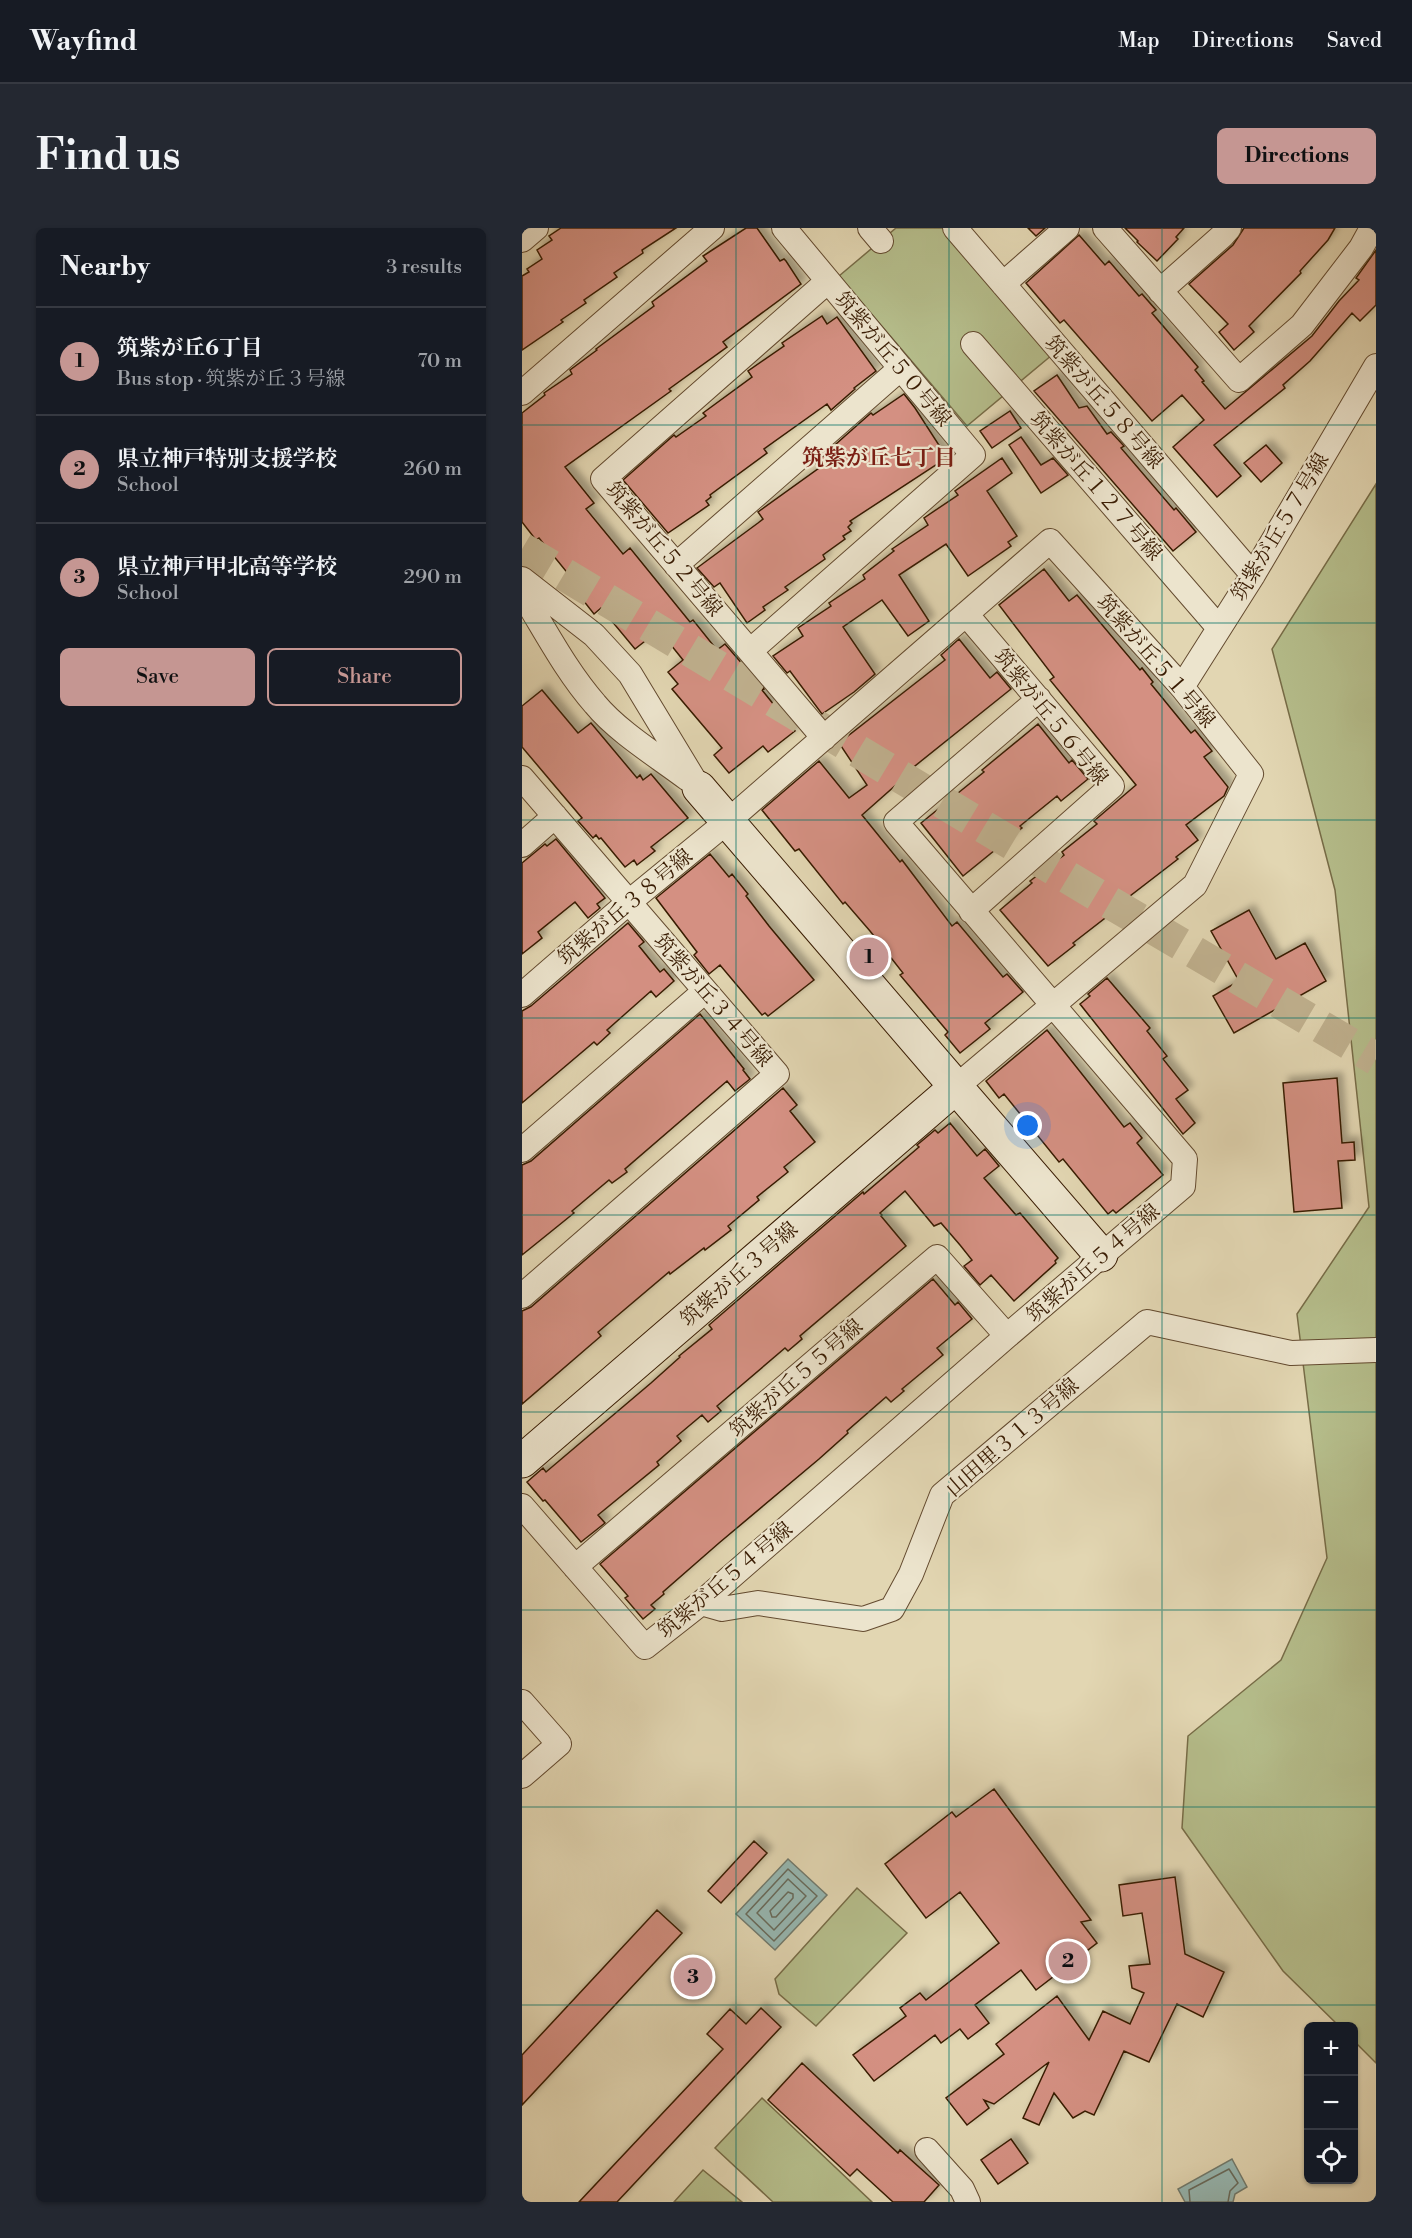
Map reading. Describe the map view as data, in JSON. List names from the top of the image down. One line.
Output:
{"streets":{"street":["筑紫が丘５０号線","筑紫が丘５８号線","筑紫が丘１２７号線","筑紫が丘５７号線","筑紫が丘５２号線","筑紫が丘５１号線","筑紫が丘５６号線","筑紫が丘３８号線","筑紫が丘３４号線","筑紫が丘５４号線","筑紫が丘３号線","筑紫が丘５５号線","山田里３１３号線"]},"crossings":[["筑紫が丘５０号線","筑紫が丘５２号線"],["筑紫が丘５８号線","筑紫が丘５７号線"],["筑紫が丘１２７号線","筑紫が丘５７号線"],["筑紫が丘５７号線","筑紫が丘５１号線"],["筑紫が丘５２号線","筑紫が丘５１号線"],["筑紫が丘５１号線","筑紫が丘５６号線"],["筑紫が丘５１号線","筑紫が丘３８号線"],["筑紫が丘５１号線","筑紫が丘５４号線"],["筑紫が丘５１号線","筑紫が丘３号線"],["筑紫が丘５６号線","筑紫が丘５４号線"],["筑紫が丘３８号線","筑紫が丘３４号線"],["筑紫が丘５４号線","筑紫が丘５５号線"],["筑紫が丘５４号線","山田里３１３号線"]],"districts":["筑紫が丘七丁目"],"page":{"header":"Wayfind","nav":["Map","Directions","Saved"],"buttons":["Directions",["Save","Share"]],"title":"Find us","heading":["Nearby","3 results"],"list":[{"mark":"1","name":"筑紫が丘6丁目","note":"Bus stop · 筑紫が丘３号線","value":"70 m"},{"mark":"2","name":"県立神戸特別支援学校","note":"School","value":"260 m"},{"mark":"3","name":"県立神戸甲北高等学校","note":"School","value":"290 m"}],"pins":["1","2","3"],"map_buttons":["+","−"]}}
